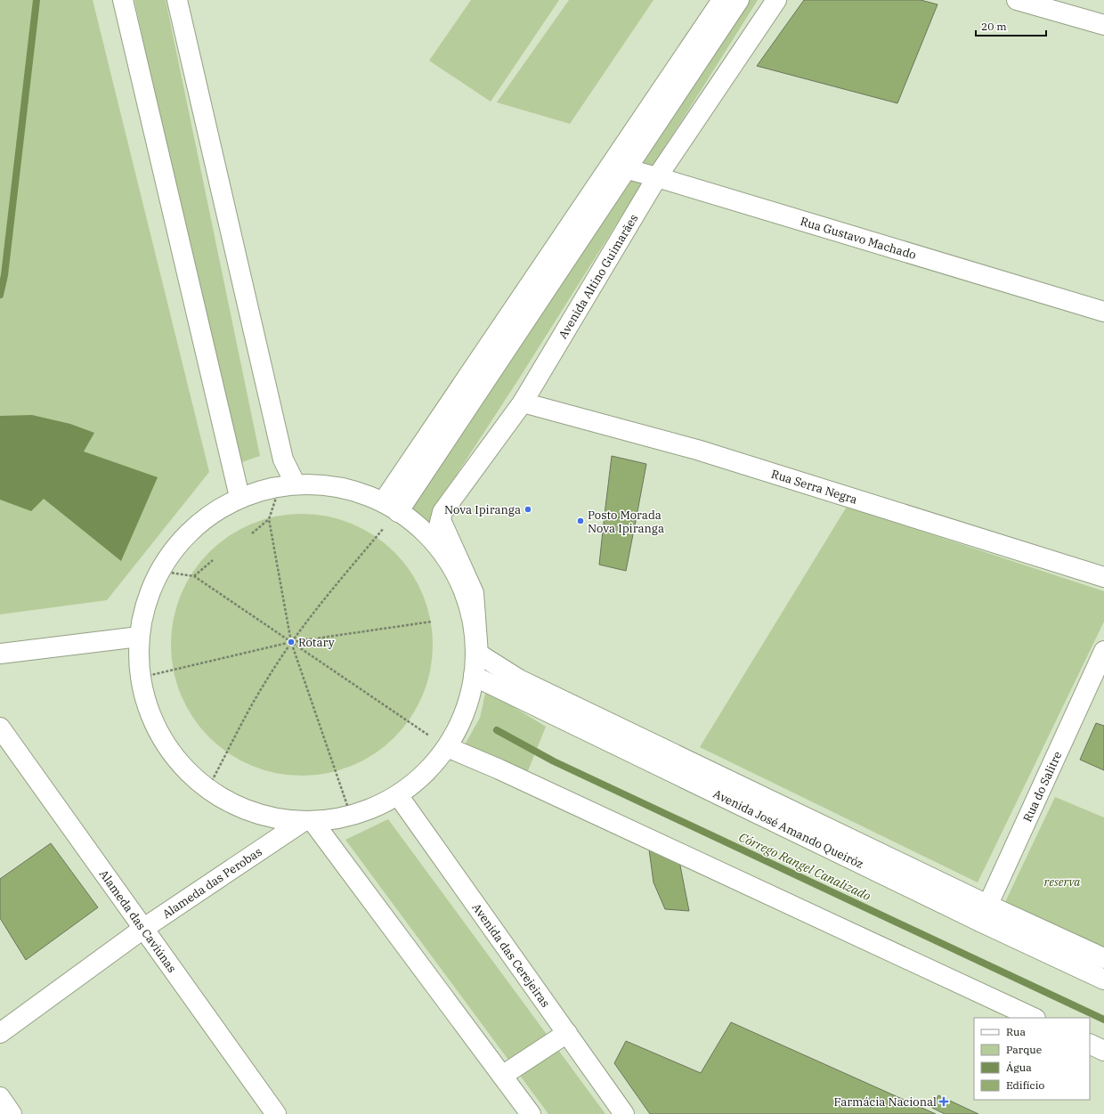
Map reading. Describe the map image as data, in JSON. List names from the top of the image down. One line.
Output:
{"streets":{"street":["Rua Gustavo Machado","Avenida Altino Guimarães","Rua Serra Negra","Rua do Salitre","Avenida José Amando Queiróz","Alameda das Perobas","Alameda das Caviúnas","Avenida das Cerejeiras"]},"crossings":[["Rua Gustavo Machado","Avenida Altino Guimarães"],["Avenida Altino Guimarães","Rua Serra Negra"],["Rua do Salitre","Avenida José Amando Queiróz"],["Alameda das Perobas","Alameda das Caviúnas"]],"water":["Córrego Rangel Canalizado"],"parks":["reserva"],"places":{"other":["Nova Ipiranga","Posto Morada Nova Ipiranga","Rotary"],"health":["Farmácia Nacional"]},"legend":["Rua","Parque","Água","Edifício"],"scale_bar":"20 m"}
